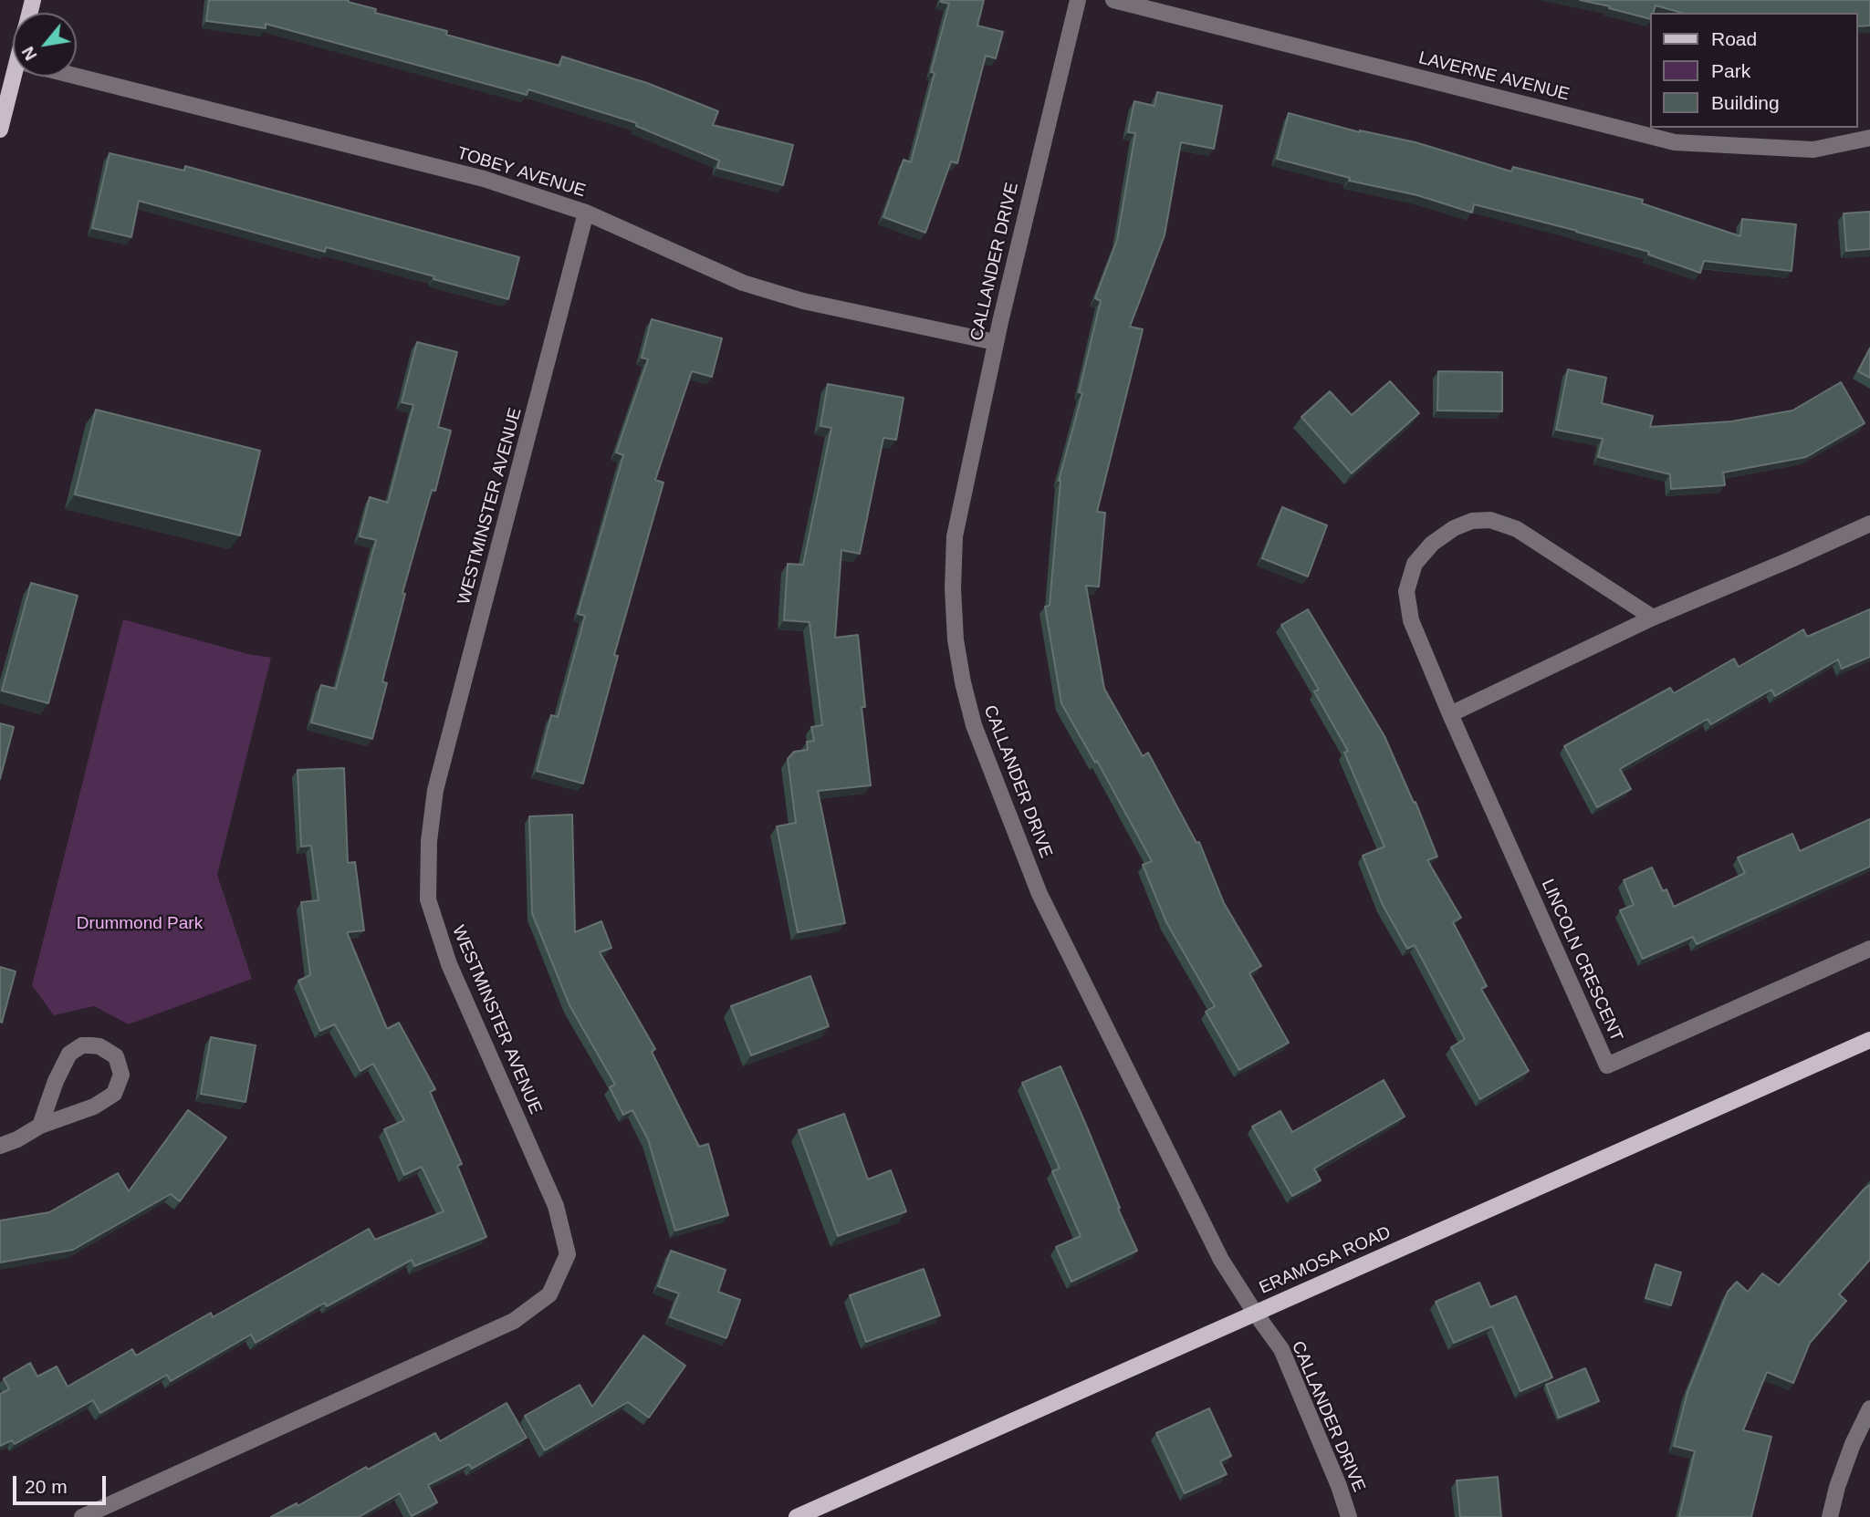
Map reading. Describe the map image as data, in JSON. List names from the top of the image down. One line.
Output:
{"streets":{"main road":["ERAMOSA ROAD"],"street":["LAVERNE AVENUE","TOBEY AVENUE","CALLANDER DRIVE","WESTMINSTER AVENUE","LINCOLN CRESCENT"]},"crossings":[["TOBEY AVENUE","CALLANDER DRIVE"],["TOBEY AVENUE","WESTMINSTER AVENUE"],["CALLANDER DRIVE","ERAMOSA ROAD"]],"parks":["Drummond Park"],"legend":["Road","Park","Building"],"scale_bar":"20 m","north":"bottom left"}
